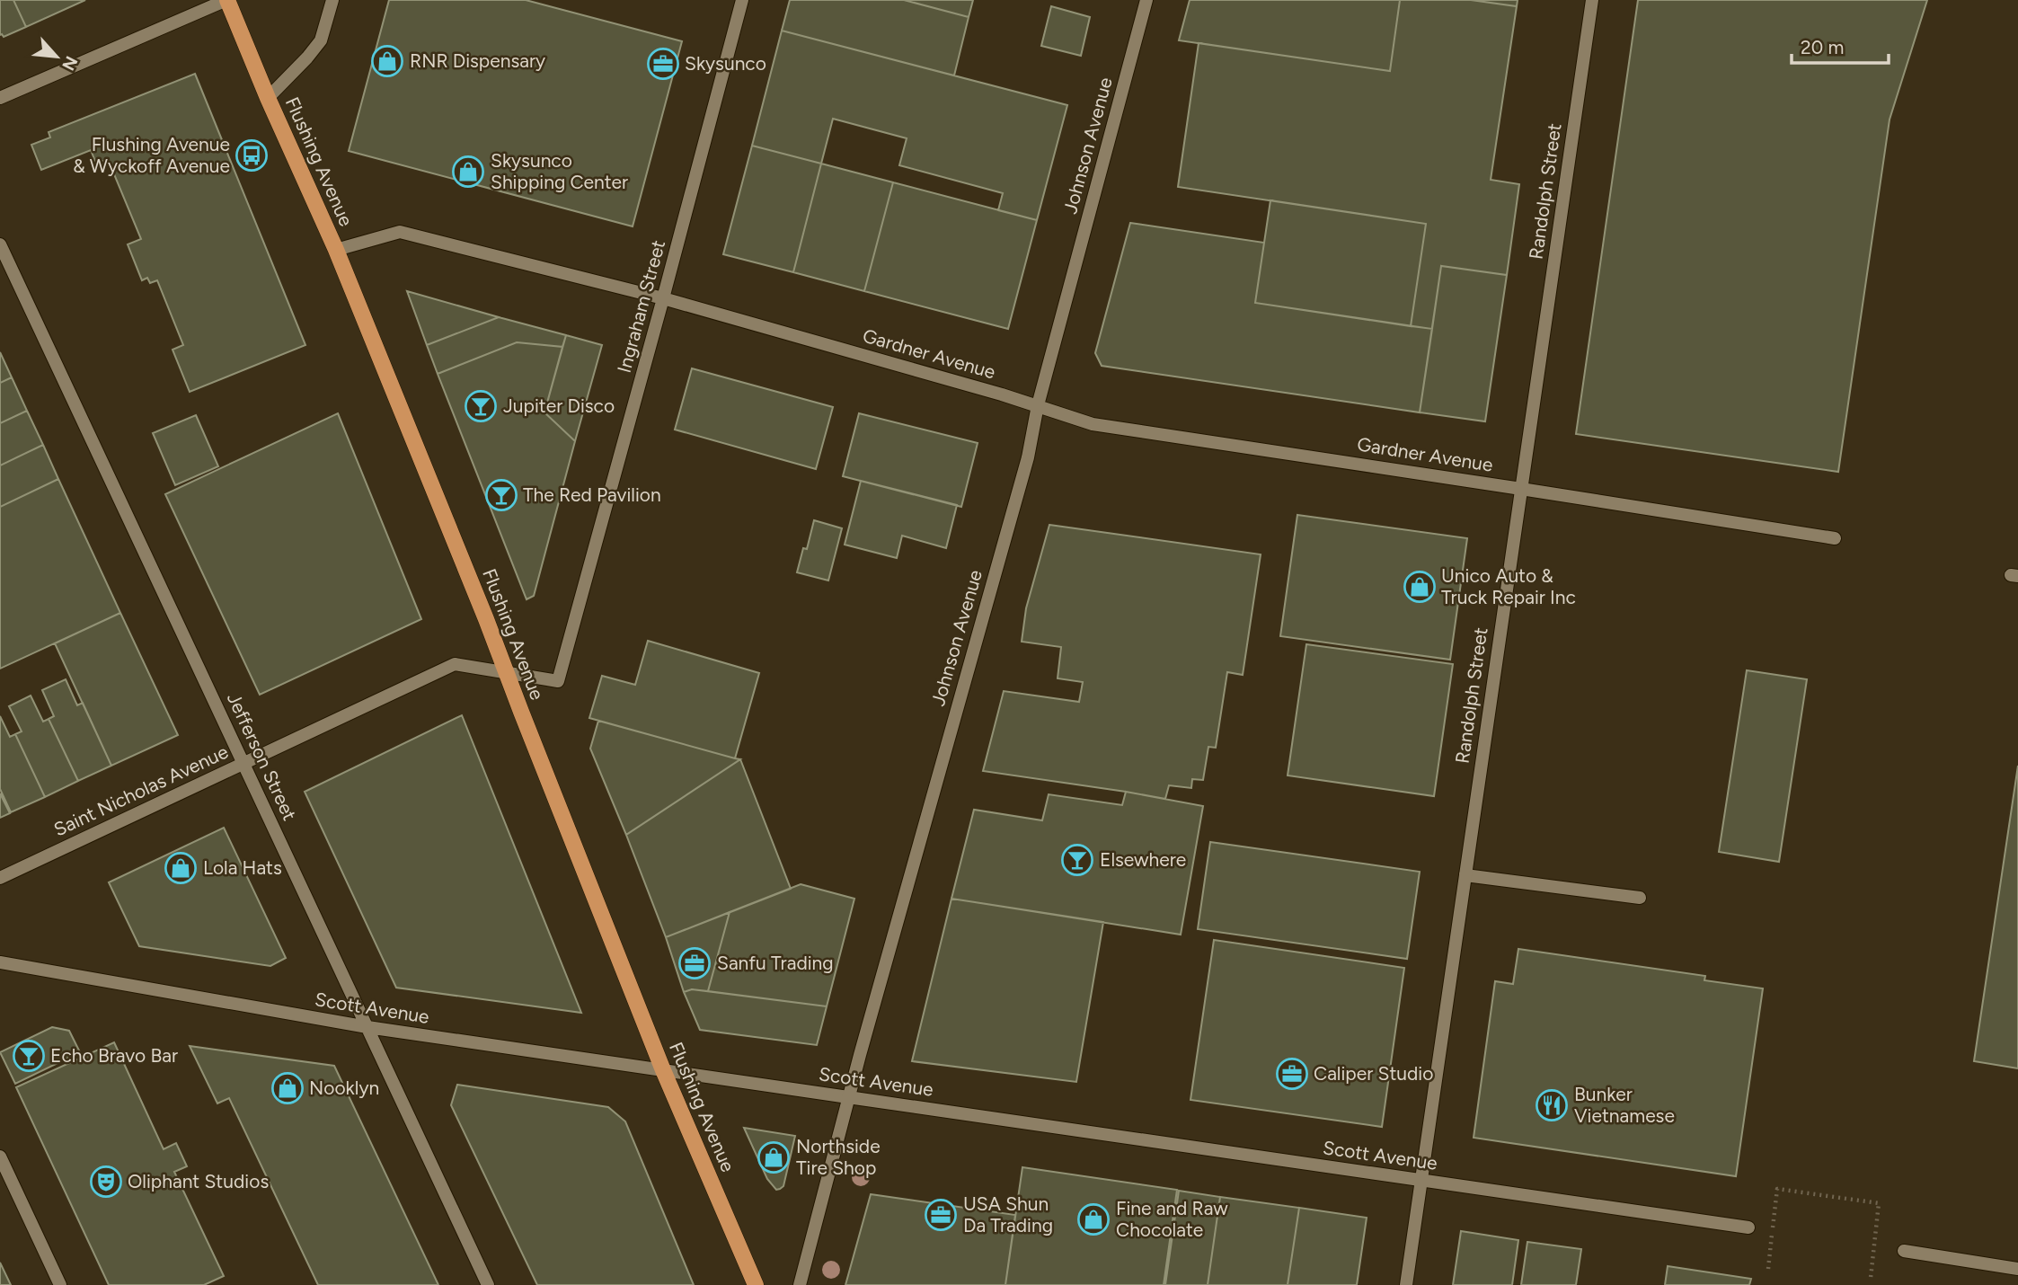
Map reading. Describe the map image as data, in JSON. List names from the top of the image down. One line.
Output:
{"streets":{"main road":["Flushing Avenue"],"street":["Johnson Avenue","Randolph Street","Ingraham Street","Gardner Avenue","Jefferson Street","Saint Nicholas Avenue","Scott Avenue"]},"crossings":[["Johnson Avenue","Gardner Avenue"],["Johnson Avenue","Scott Avenue"],["Flushing Avenue","Ingraham Street"],["Flushing Avenue","Gardner Avenue"],["Flushing Avenue","Saint Nicholas Avenue"],["Flushing Avenue","Scott Avenue"],["Randolph Street","Gardner Avenue"],["Randolph Street","Scott Avenue"],["Ingraham Street","Gardner Avenue"],["Ingraham Street","Saint Nicholas Avenue"],["Jefferson Street","Saint Nicholas Avenue"],["Jefferson Street","Scott Avenue"]],"places":{"shop":["RNR Dispensary","Skysunco Shipping Center","Unico Auto & Truck Repair Inc","Lola Hats","Nooklyn","Northside Tire Shop","Fine and Raw Chocolate"],"office":["Skysunco","Sanfu Trading","Caliper Studio","USA Shun Da Trading"],"bus stop":["Flushing Avenue & Wyckoff Avenue"],"bar":["Jupiter Disco","The Red Pavilion","Elsewhere","Echo Bravo Bar"],"restaurant":["Bunker Vietnamese"],"theatre":["Oliphant Studios"]},"scale_bar":"20 m","north":"bottom right"}
